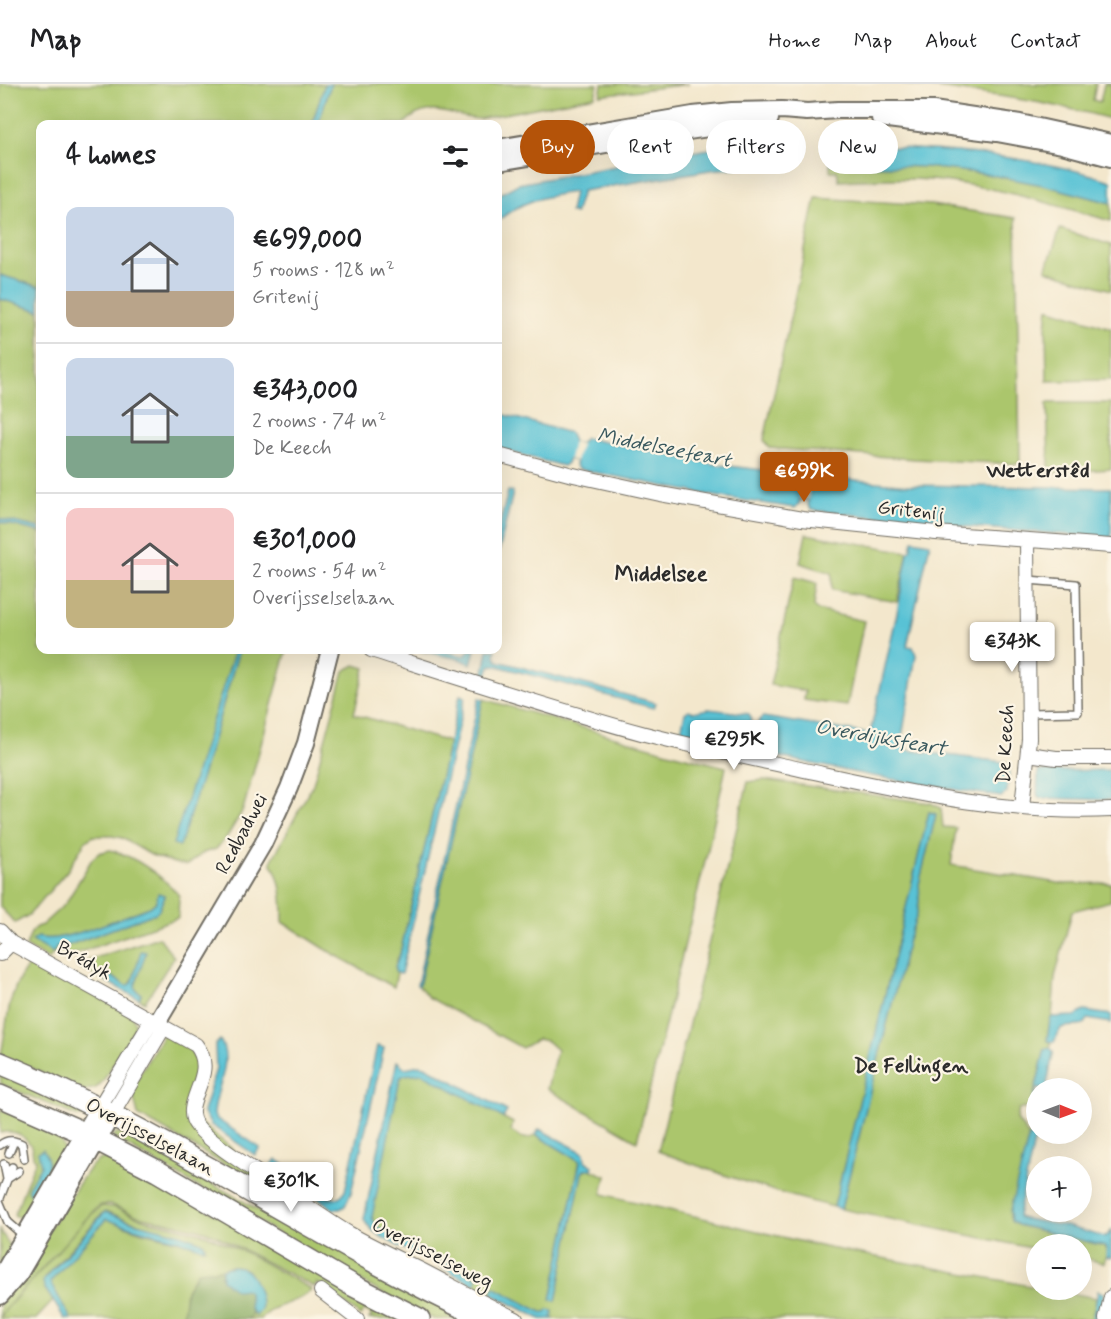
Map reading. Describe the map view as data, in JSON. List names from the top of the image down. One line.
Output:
{"streets":{"main road":["Overijsselselaan"],"street":["Gritenij","De Keech","Redbadwei","Brédyk","Overijsselseweg"]},"crossings":[["Gritenij","De Keech"],["Redbadwei","Brédyk"],["Redbadwei","Overijsselselaan"],["Redbadwei","Overijsselseweg"],["Brédyk","Overijsselseweg"]],"districts":["Wetterstêd","Middelsee","De Fellingen"],"water":["Middelseefeart","Overdijksfeart"],"north":"right","page":{"header":"Map","nav":["Home","Map","About","Contact"],"chip":["Buy","Rent","Filters","New"],"heading":"4 homes","list":[{"name":"€699,000","note":"5 rooms · 128 m² · Gritenij"},{"name":"€343,000","note":"2 rooms · 74 m² · De Keech"},{"name":"€301,000","note":"2 rooms · 54 m² · Overijsselselaan"}],"price":["€699K","€343K","€295K","€301K"],"map_buttons":["+","−"]}}
